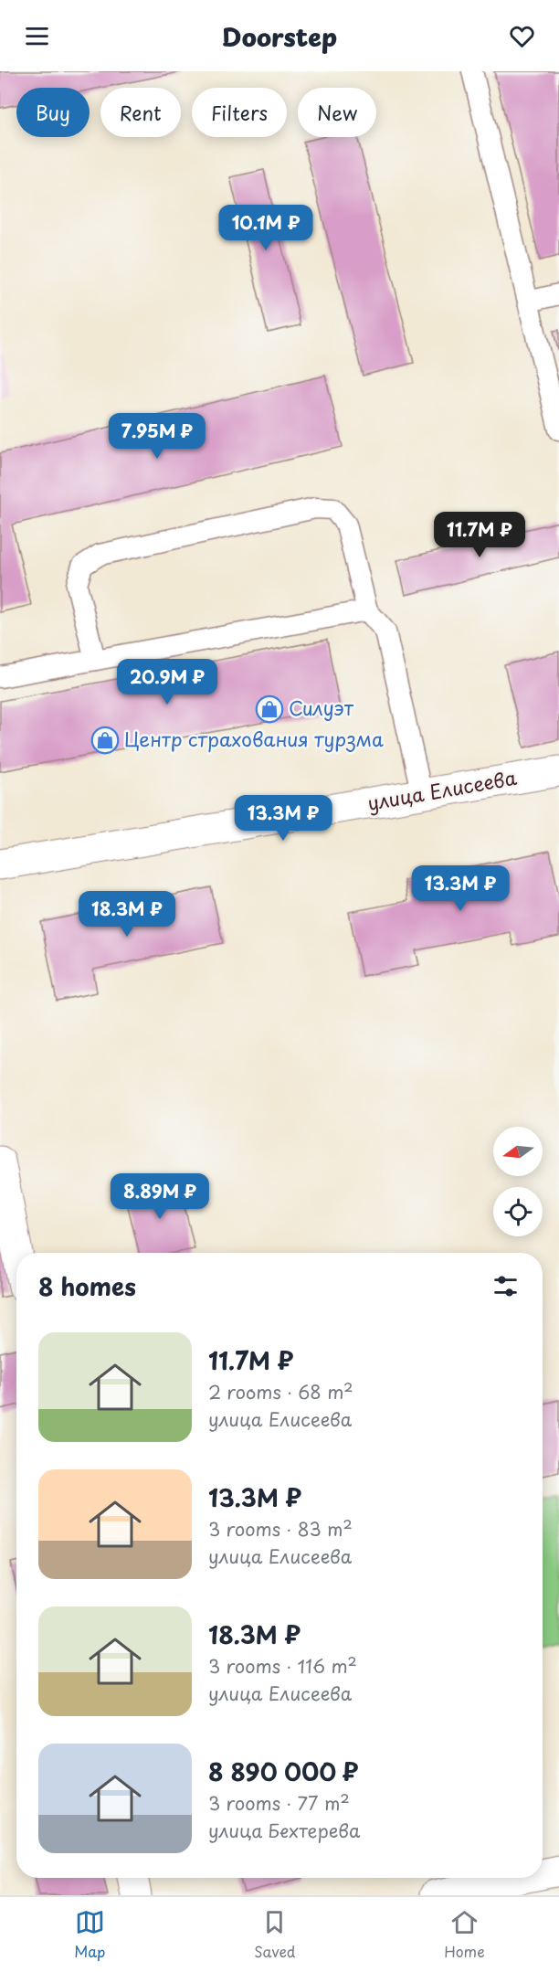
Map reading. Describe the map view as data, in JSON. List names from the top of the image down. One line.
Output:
{"streets":{"street":["улица Елисеева"]},"places":{"shop":["Силуэт","Центр страхования турзма"]},"north":"left","page":{"header":"Doorstep","chip":["Buy","Rent","Filters","New"],"price":["10.1M ₽","7.95M ₽","11.7M ₽","20.9M ₽","13.3M ₽","13.3M ₽","18.3M ₽","8.89M ₽"],"heading":"8 homes","list":[{"name":"11.7M ₽","note":"2 rooms · 68 m² · улица Елисеева"},{"name":"13.3M ₽","note":"3 rooms · 83 m² · улица Елисеева"},{"name":"18.3M ₽","note":"3 rooms · 116 m² · улица Елисеева"},{"name":"8 890 000 ₽","note":"3 rooms · 77 m² · улица Бехтерева"}],"tabs":["Map","Saved","Home"]}}
